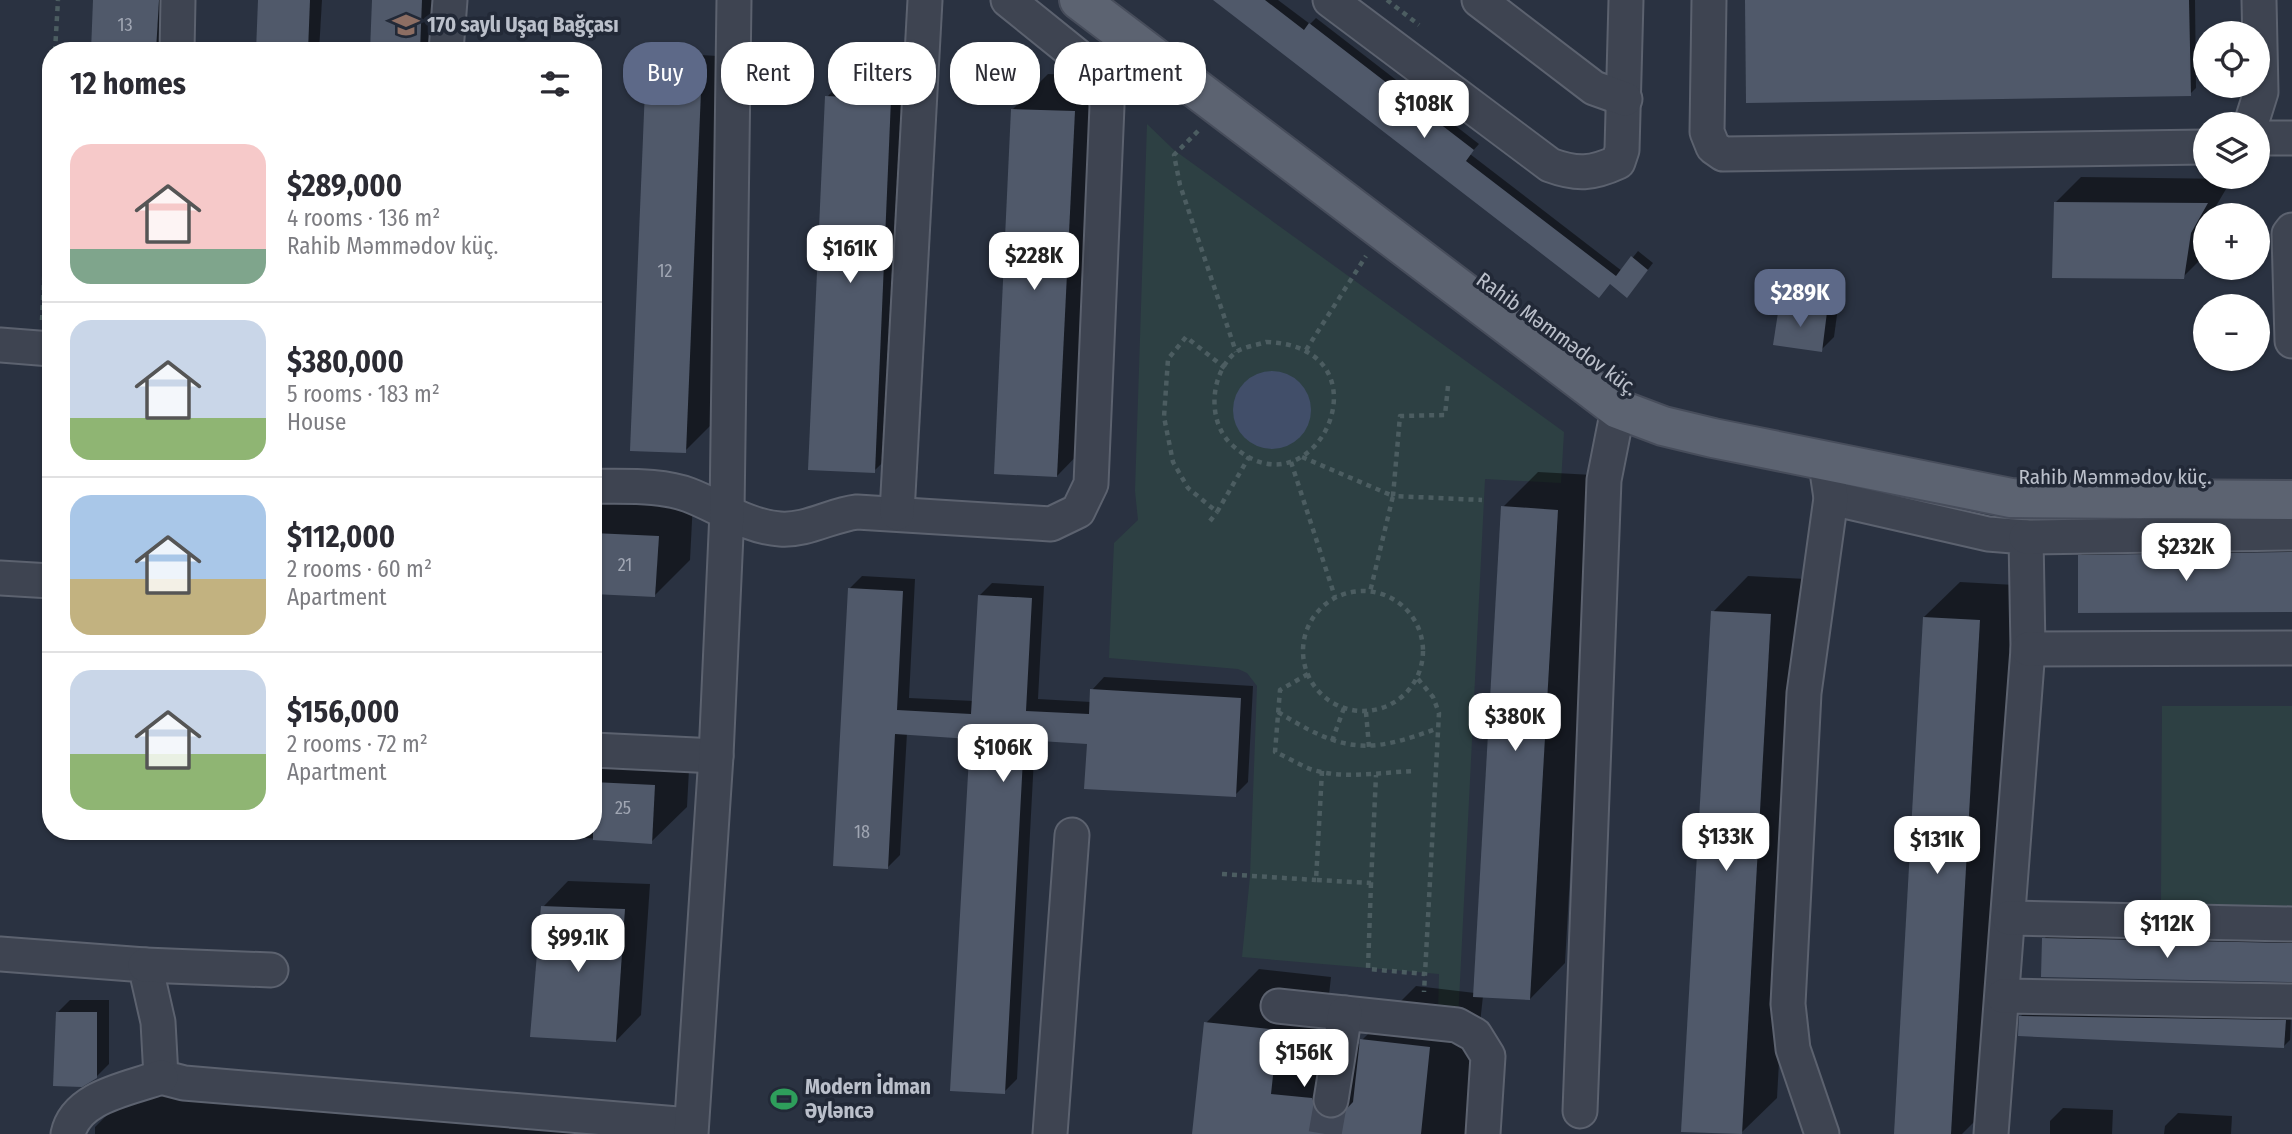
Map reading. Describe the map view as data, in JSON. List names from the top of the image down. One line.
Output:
{"streets":{"main road":["Rahib Məmmədov küç."]},"places":{"school or university":["170 saylı Uşaq Bağçası"],"sports":["Modern İdman Əyləncə"]},"house_numbers":["13","12","21","25","18"],"page":{"map_buttons":["+","−"],"chip":["Buy","Rent","Filters","New","Apartment"],"heading":"12 homes","price":["$108K","$161K","$228K","$289K","$232K","$380K","$106K","$133K","$131K","$112K","$99.1K","$156K"],"list":[{"name":"$289,000","note":"4 rooms · 136 m² · Rahib Məmmədov küç."},{"name":"$380,000","note":"5 rooms · 183 m² · House"},{"name":"$112,000","note":"2 rooms · 60 m² · Apartment"},{"name":"$156,000","note":"2 rooms · 72 m² · Apartment"}]}}
